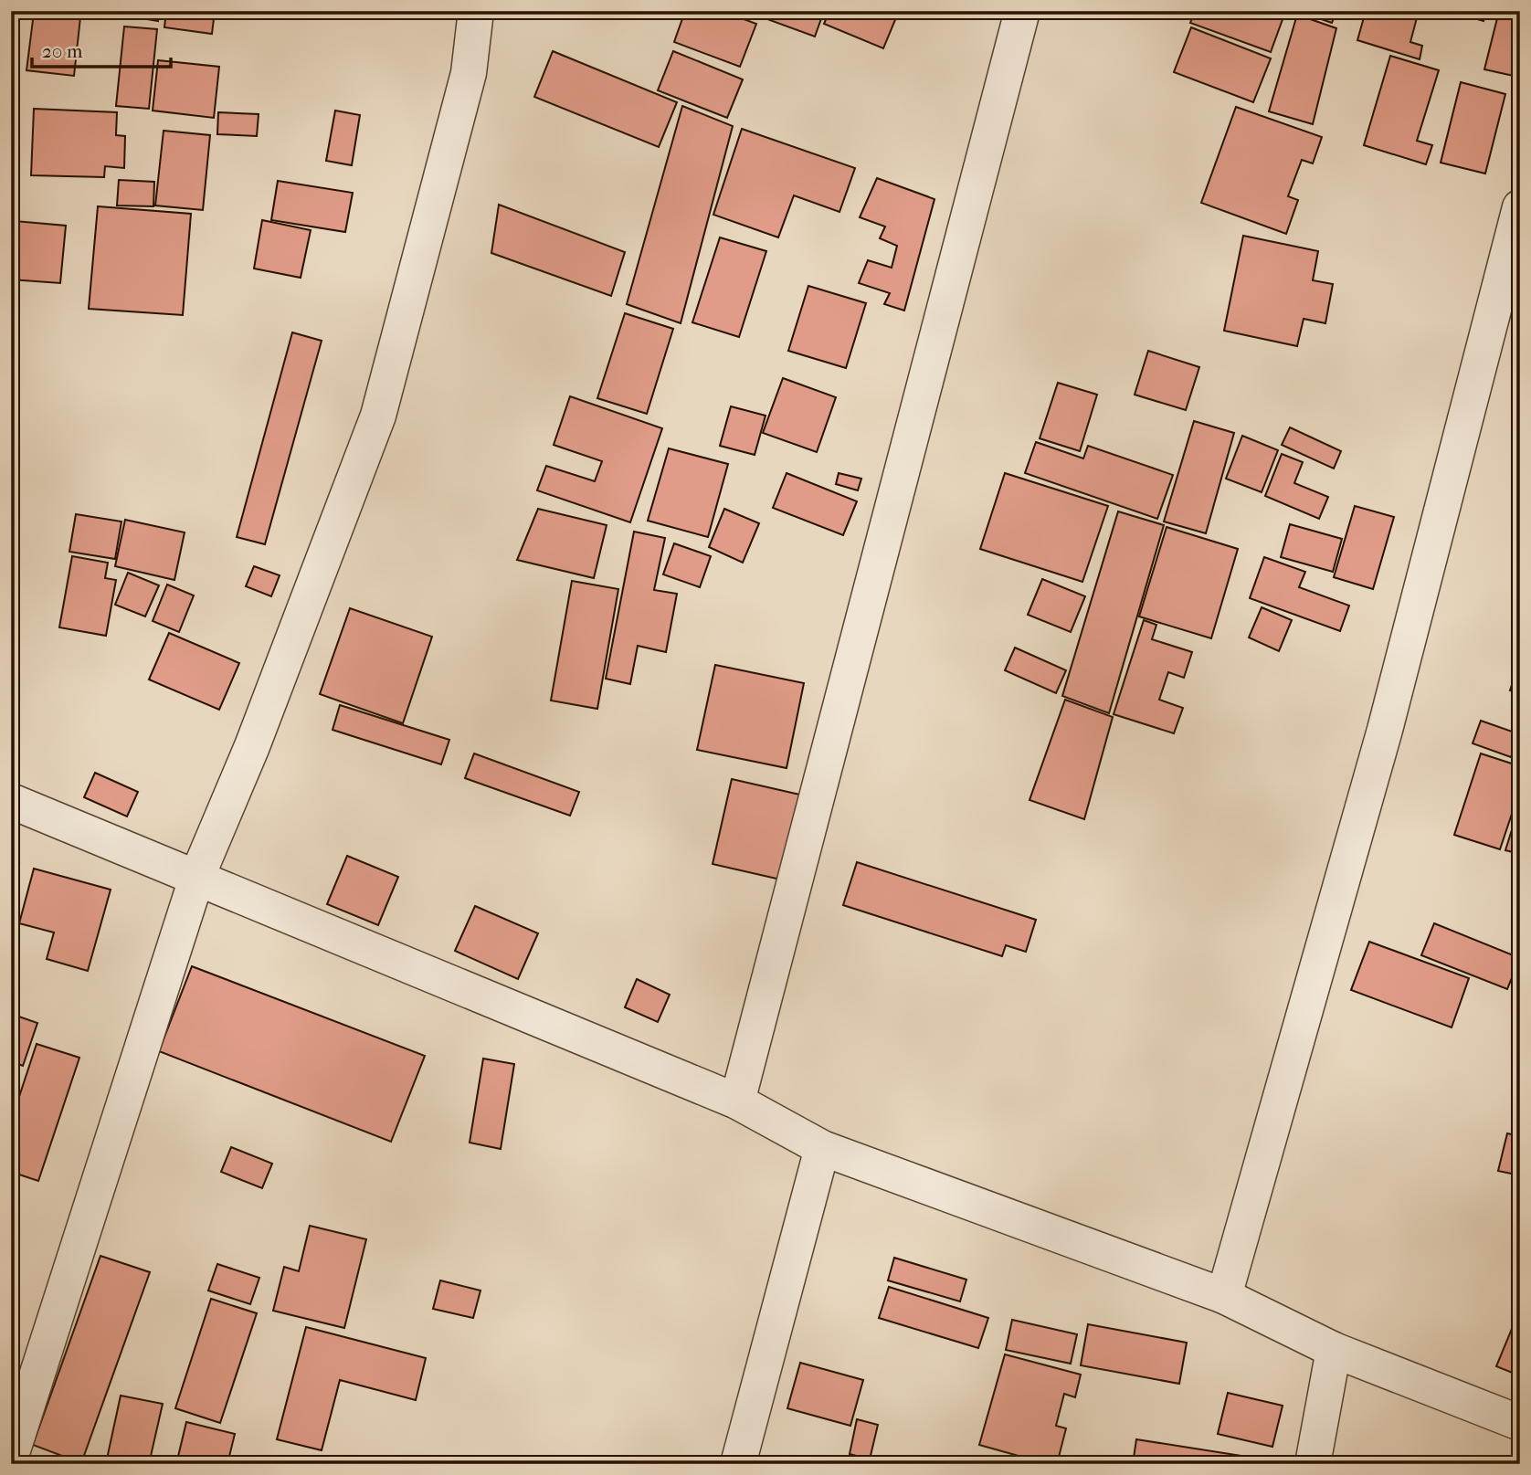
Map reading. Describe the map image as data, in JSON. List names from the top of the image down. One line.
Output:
{"scale_bar":"20 m"}
